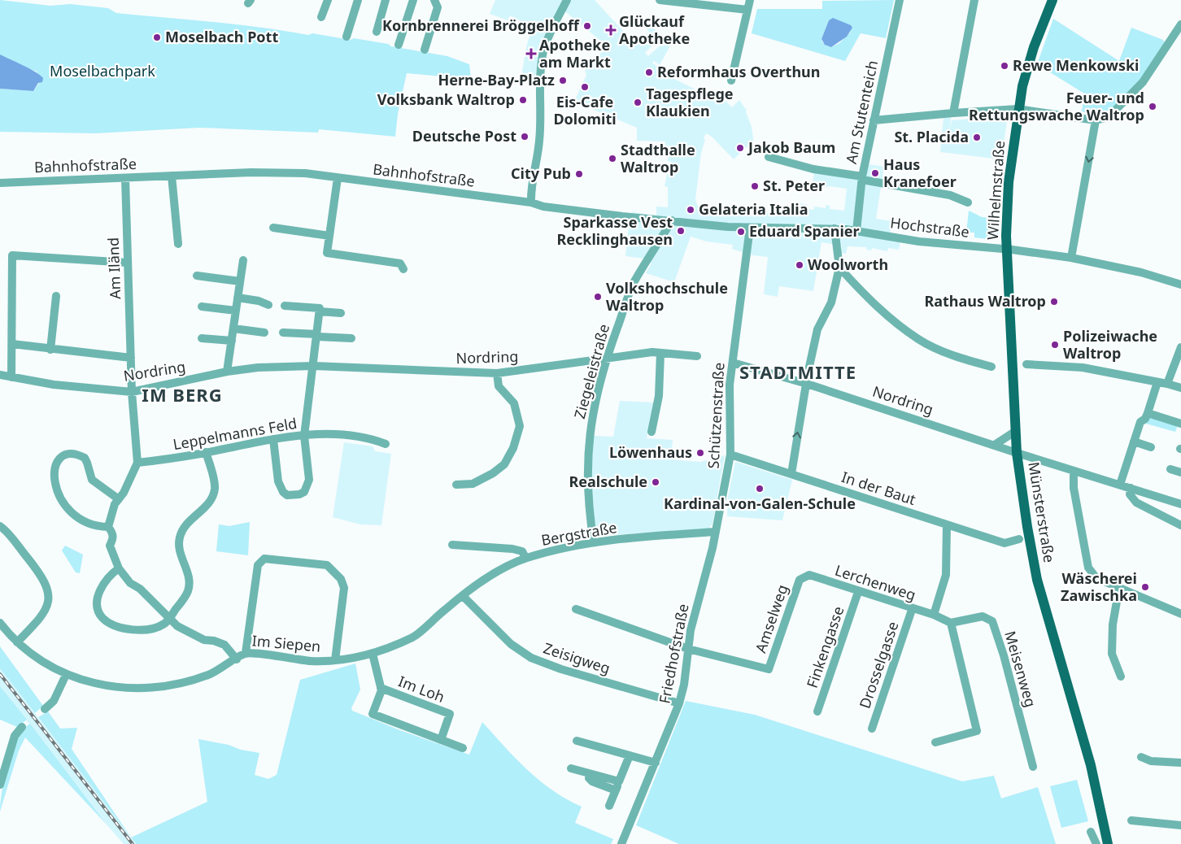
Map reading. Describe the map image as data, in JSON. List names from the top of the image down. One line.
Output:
{"streets":{"main road":["Wilhelmstraße","Münsterstraße"],"street":["Am Stutenteich","Bahnhofstraße","Hochstraße","Am Iländ","Nordring","Ziegeleistraße","Schützenstraße","Leppelmanns Feld","In der Baut","Bergstraße","Lerchenweg","Amselweg","Im Siepen","Finkengasse","Friedhofstraße","Zeisigweg","Drosselgasse","Meisenweg","Im Loh"]},"crossings":[["Am Stutenteich","Hochstraße"],["Bahnhofstraße","Hochstraße"],["Bahnhofstraße","Am Iländ"],["Bahnhofstraße","Ziegeleistraße"],["Wilhelmstraße","Hochstraße"],["Wilhelmstraße","Münsterstraße"],["Hochstraße","Ziegeleistraße"],["Hochstraße","Schützenstraße"],["Hochstraße","Münsterstraße"],["Am Iländ","Nordring"],["Am Iländ","Im Siepen"],["Nordring","Ziegeleistraße"],["Nordring","Schützenstraße"],["Nordring","Münsterstraße"],["Nordring","Im Siepen"],["Ziegeleistraße","Bergstraße"],["Schützenstraße","In der Baut"],["Schützenstraße","Bergstraße"],["Schützenstraße","Friedhofstraße"],["Leppelmanns Feld","Im Siepen"],["Bergstraße","Im Siepen"],["Bergstraße","Friedhofstraße"],["Lerchenweg","Amselweg"],["Lerchenweg","Finkengasse"],["Lerchenweg","Drosselgasse"],["Lerchenweg","Meisenweg"],["Amselweg","Friedhofstraße"],["Im Siepen","Zeisigweg"],["Im Siepen","Im Loh"],["Friedhofstraße","Zeisigweg"]],"districts":["STADTMITTE","IM BERG"],"parks":["Moselbachpark"],"places":{"other":["Kornbrennerei Bröggelhoff","Moselbach Pott","Rewe Menkowski","Reformhaus Overthun","Herne-Bay-Platz","Eis-Cafe Dolomiti","Volksbank Waltrop","Tagespflege Klaukien","Feuer- und Rettungswache Waltrop","Deutsche Post","St. Placida","Jakob Baum","Stadthalle Waltrop","Haus Kranefoer","City Pub","St. Peter","Gelateria Italia","Sparkasse Vest Recklinghausen","Eduard Spanier","Woolworth","Volkshochschule Waltrop","Rathaus Waltrop","Polizeiwache Waltrop","Löwenhaus","Realschule","Kardinal-von-Galen-Schule","Wäscherei Zawischka"],"health":["Glückauf Apotheke","Apotheke am Markt"]}}
